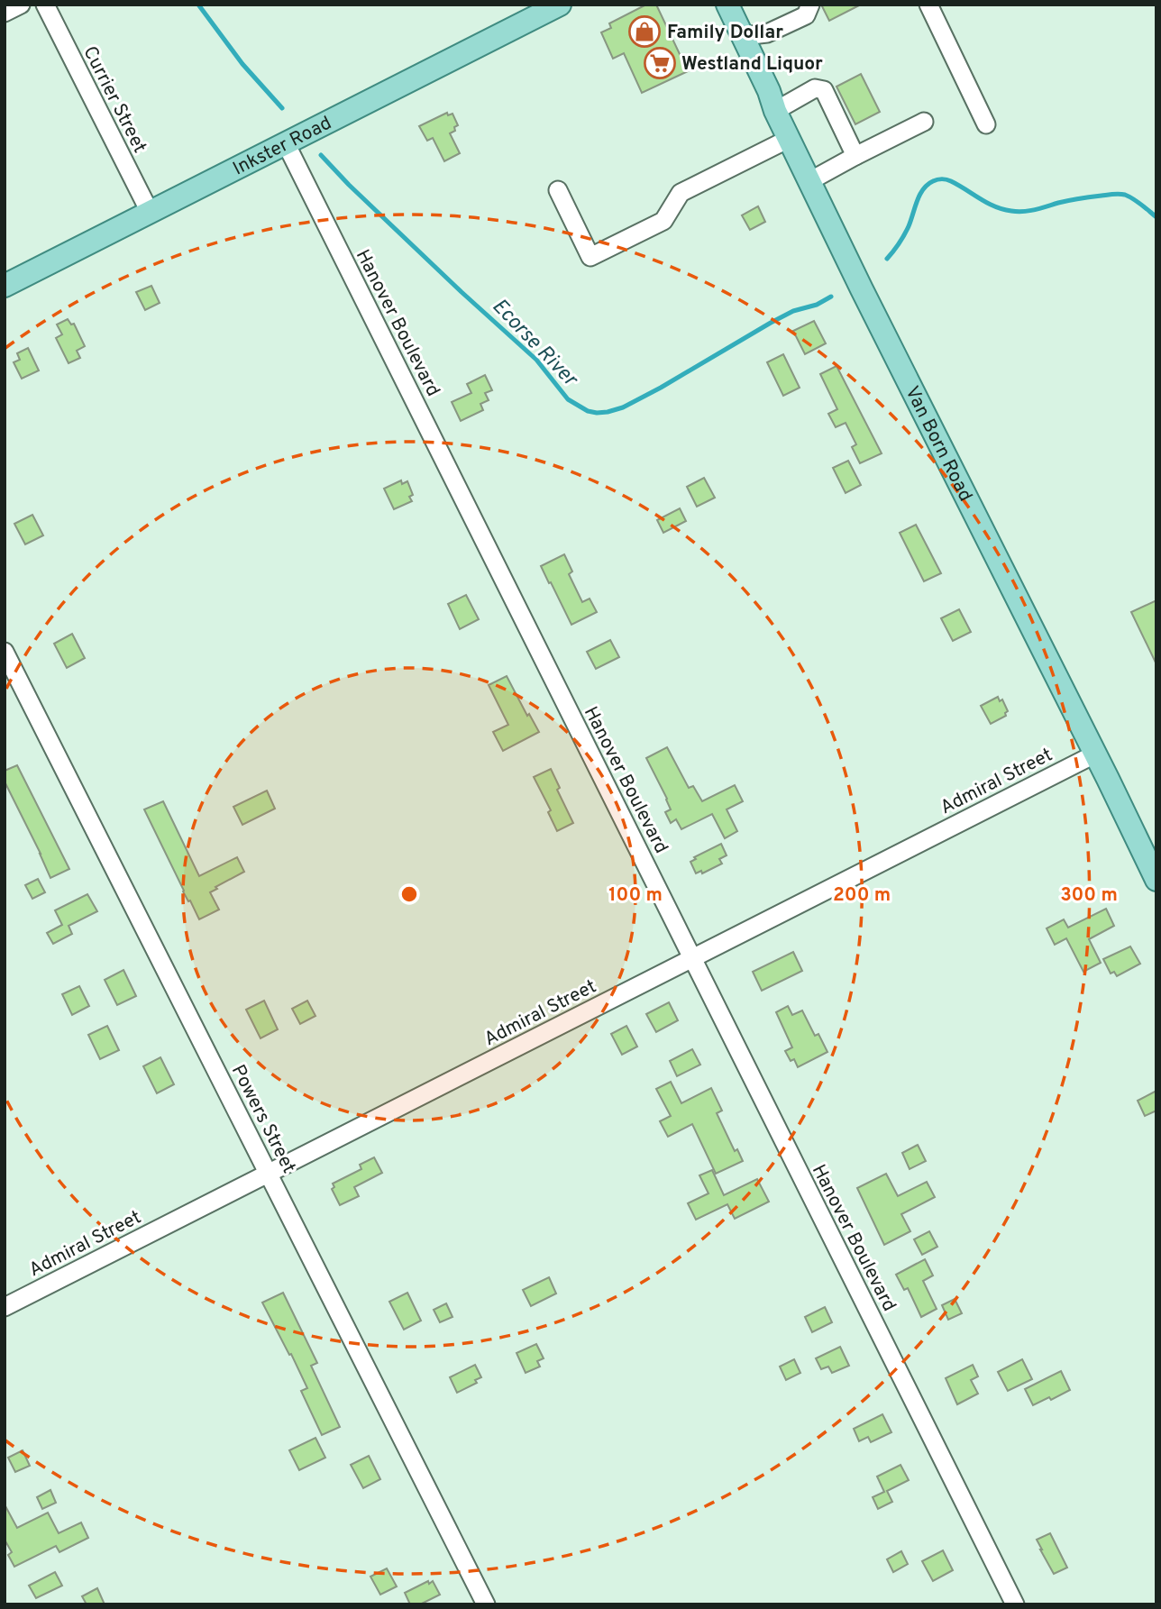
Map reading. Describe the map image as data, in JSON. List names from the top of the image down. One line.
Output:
{"streets":{"main road":["Inkster Road","Van Born Road"],"street":["Currier Street","Hanover Boulevard","Admiral Street","Powers Street"]},"crossings":[["Currier Street","Inkster Road"],["Inkster Road","Hanover Boulevard"],["Hanover Boulevard","Admiral Street"],["Van Born Road","Admiral Street"],["Admiral Street","Powers Street"]],"water":["Ecorse River"],"places":{"shop":["Family Dollar"],"supermarket":["Westland Liquor"]},"rings":["100 m","200 m","300 m"]}
